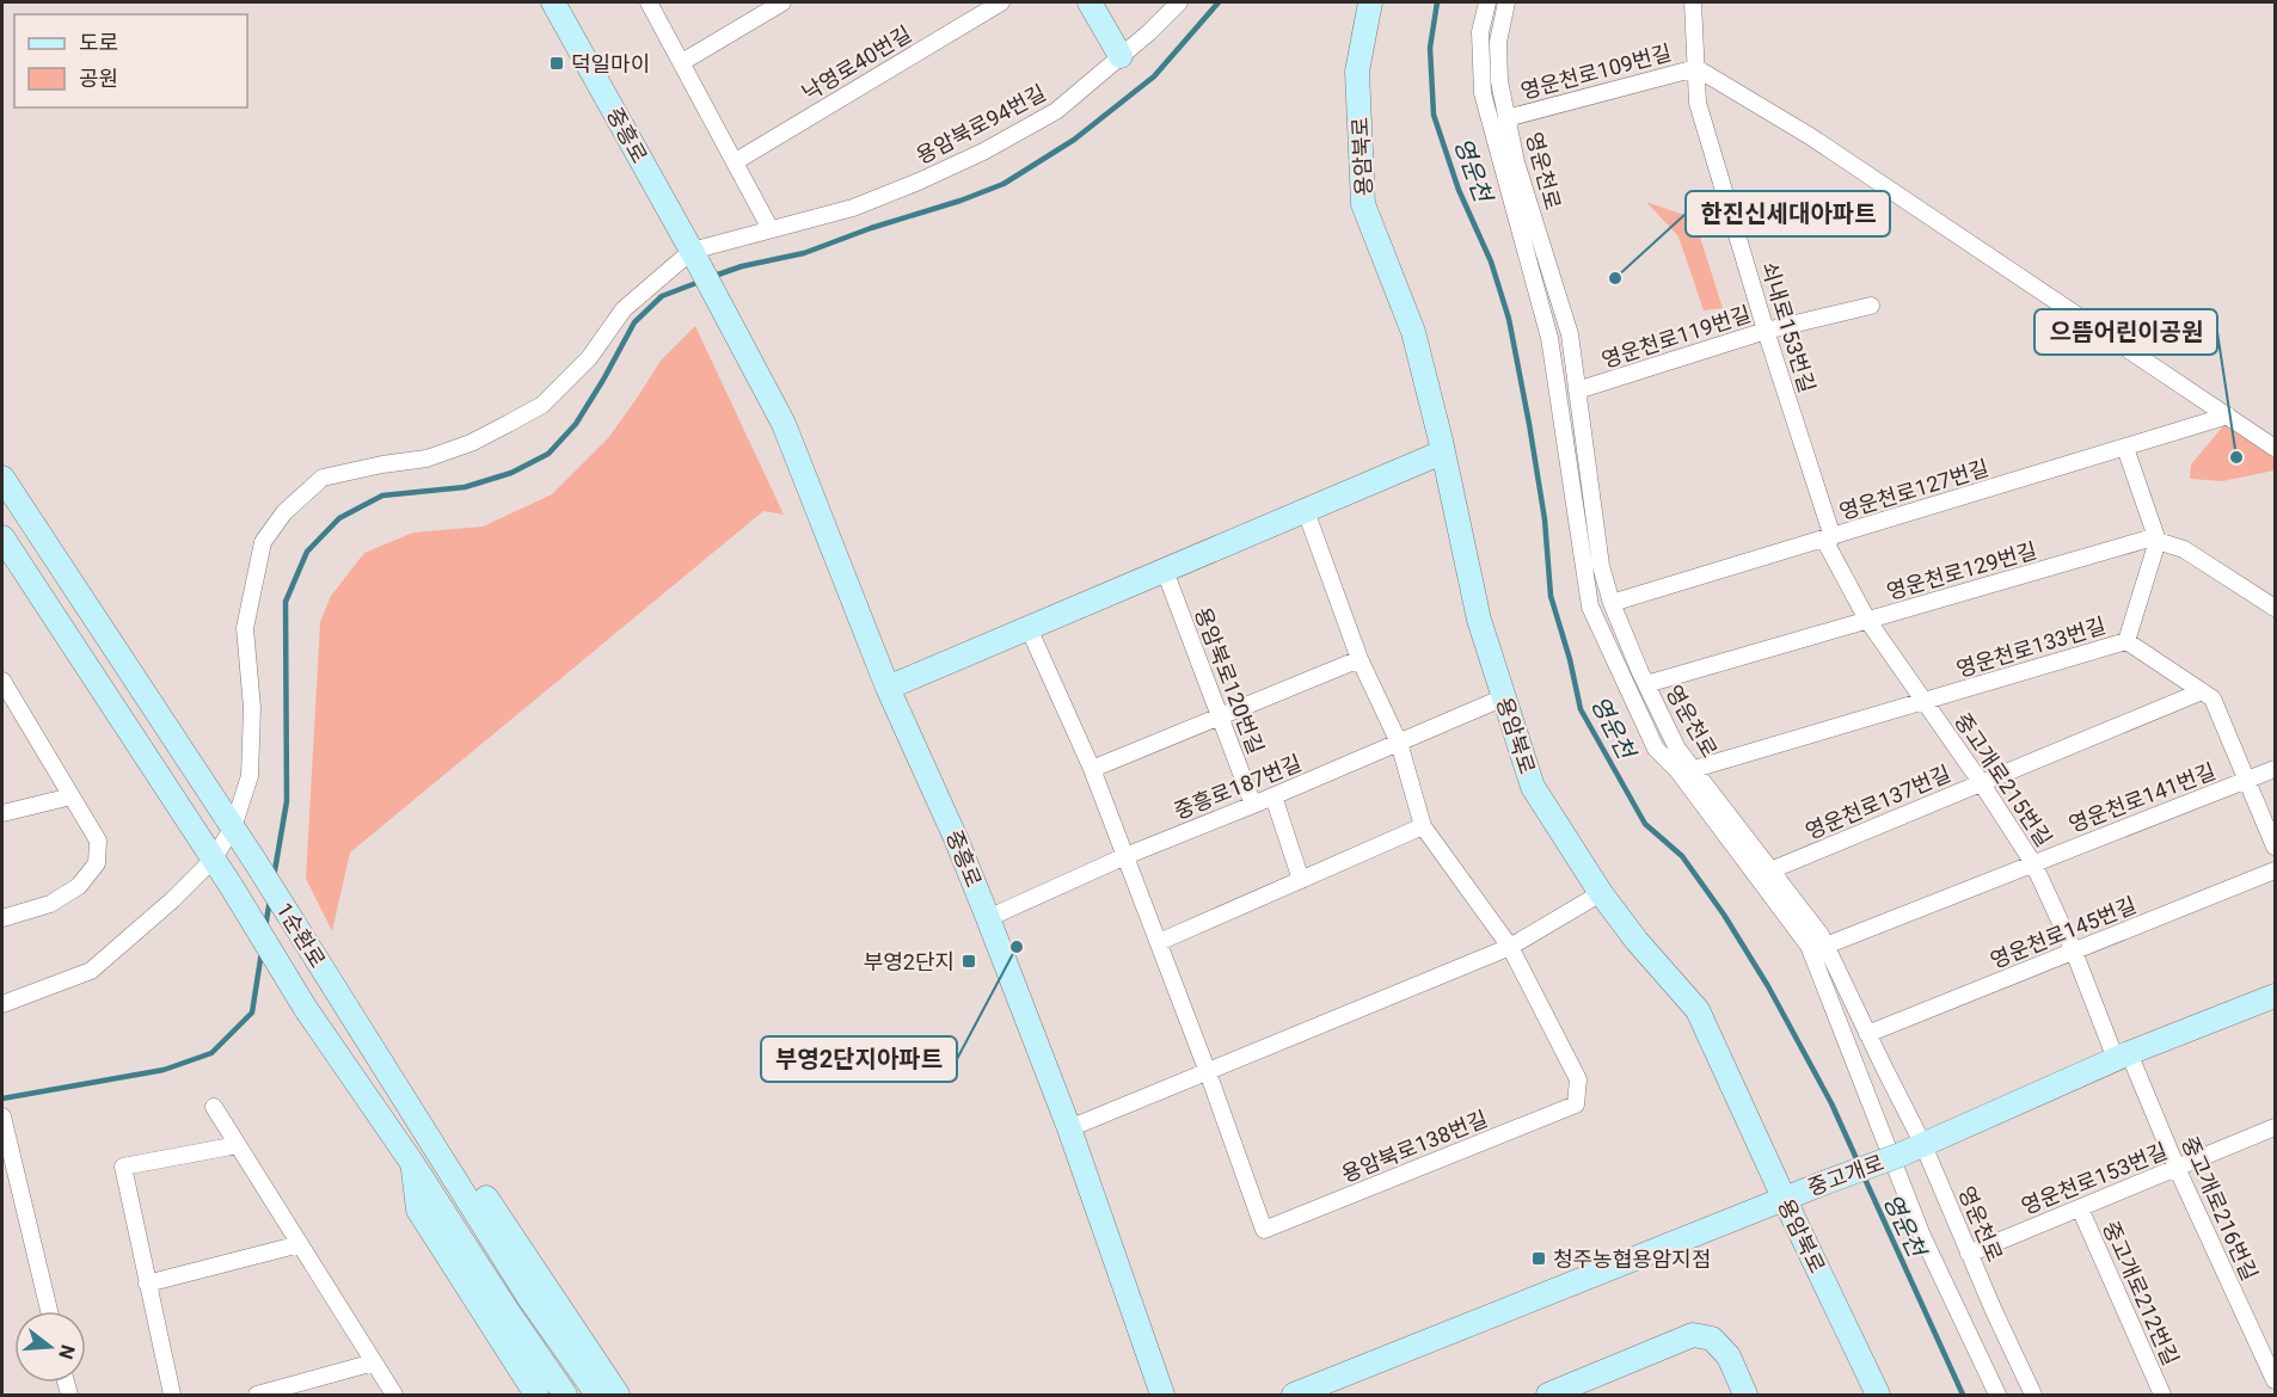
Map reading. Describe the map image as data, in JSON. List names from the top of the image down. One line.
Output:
{"streets":{"street":["낙영로40번길","영운천로109번길","용암북로94번길","중흥로","용암북로","영운천로","쇠내로153번길","영운천로119번길","영운천로127번길","영운천로129번길","영운천로133번길","용암북로120번길","중고개로215번길","중흥로187번길","영운천로141번길","영운천로137번길","영운천로145번길","1순환로","용암북로138번길","중고개로","영운천로153번길","중고개로216번길","중고개로212번길"]},"crossings":[["영운천로109번길","영운천로"],["영운천로109번길","쇠내로153번길"],["용암북로94번길","중흥로"],["중흥로","중흥로187번길"],["용암북로","중흥로187번길"],["용암북로","중고개로"],["영운천로","영운천로119번길"],["영운천로","영운천로127번길"],["영운천로","영운천로129번길"],["영운천로","영운천로133번길"],["영운천로","영운천로141번길"],["영운천로","영운천로137번길"],["영운천로","영운천로145번길"],["영운천로","중고개로"],["영운천로","영운천로153번길"],["쇠내로153번길","영운천로119번길"],["쇠내로153번길","영운천로127번길"],["쇠내로153번길","중고개로215번길"],["영운천로127번길","중고개로215번길"],["영운천로129번길","중고개로215번길"],["영운천로133번길","중고개로215번길"],["영운천로133번길","영운천로141번길"],["영운천로133번길","영운천로137번길"],["용암북로120번길","중흥로187번길"],["중고개로215번길","영운천로141번길"],["중고개로215번길","영운천로137번길"],["중고개로215번길","영운천로145번길"],["중고개로215번길","중고개로"],["중고개로215번길","중고개로216번길"],["중흥로187번길","용암북로138번길"],["중고개로","중고개로216번길"],["영운천로153번길","중고개로216번길"],["영운천로153번길","중고개로212번길"]],"water":["영운천"],"places":{"transit":["덕일마이","부영2단지","청주농협용암지점"],"other":["한진신세대아파트","으뜸어린이공원","부영2단지아파트"]},"legend":["도로","공원"],"north":"right"}
